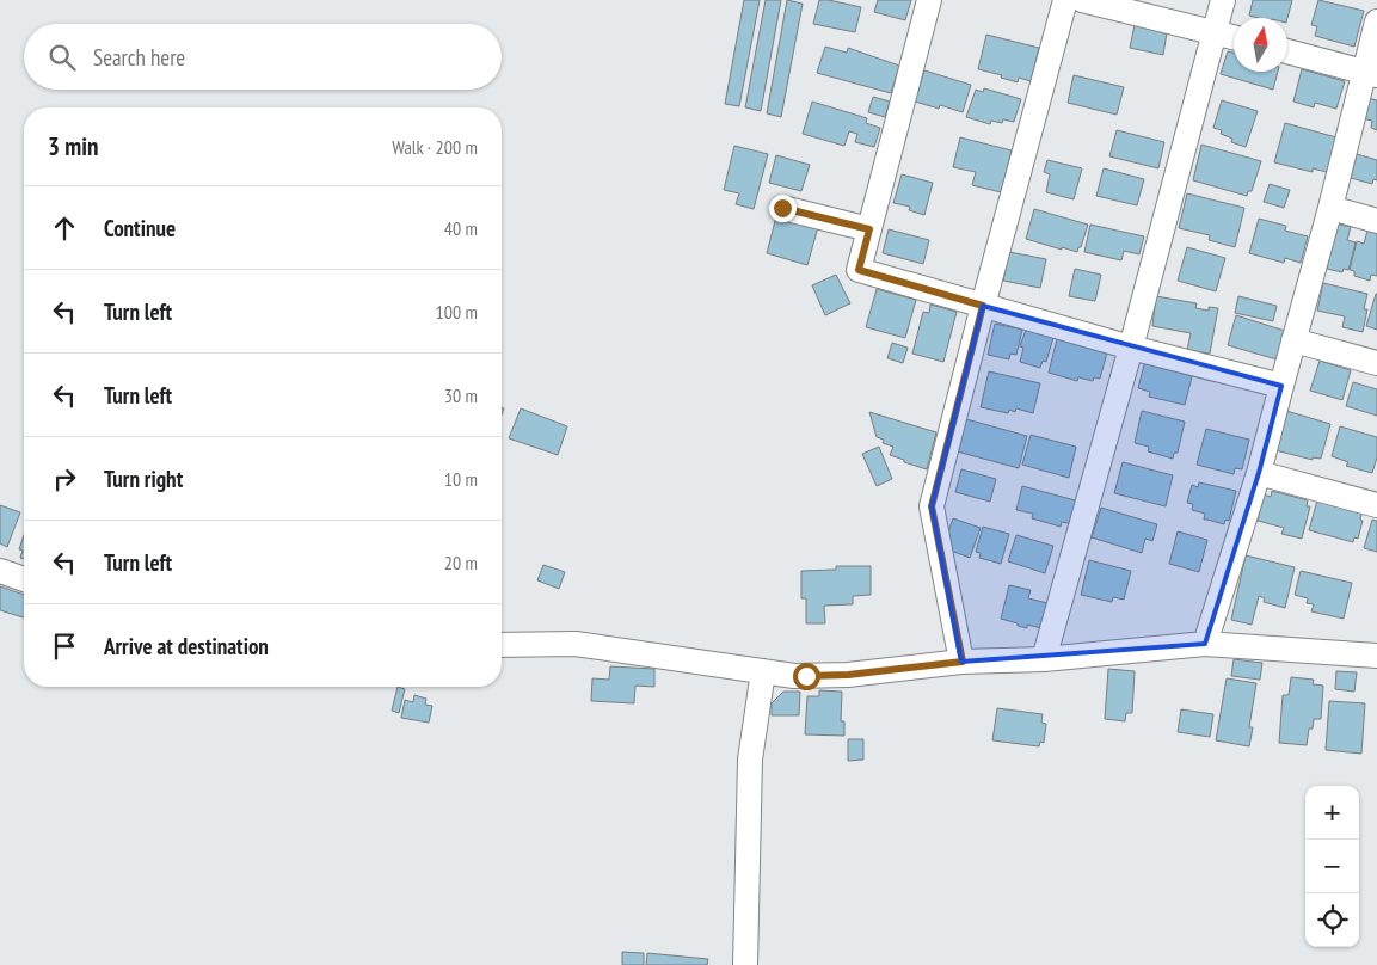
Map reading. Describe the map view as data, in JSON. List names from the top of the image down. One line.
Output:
{"north":"top","page":{"search":"Search here","heading":["3 min","Walk · 200 m"],"list":[["Continue","40 m"],["Turn left","100 m"],["Turn left","30 m"],["Turn right","10 m"],["Turn left","20 m"],"Arrive at destination"],"map_buttons":["+","−"]}}
